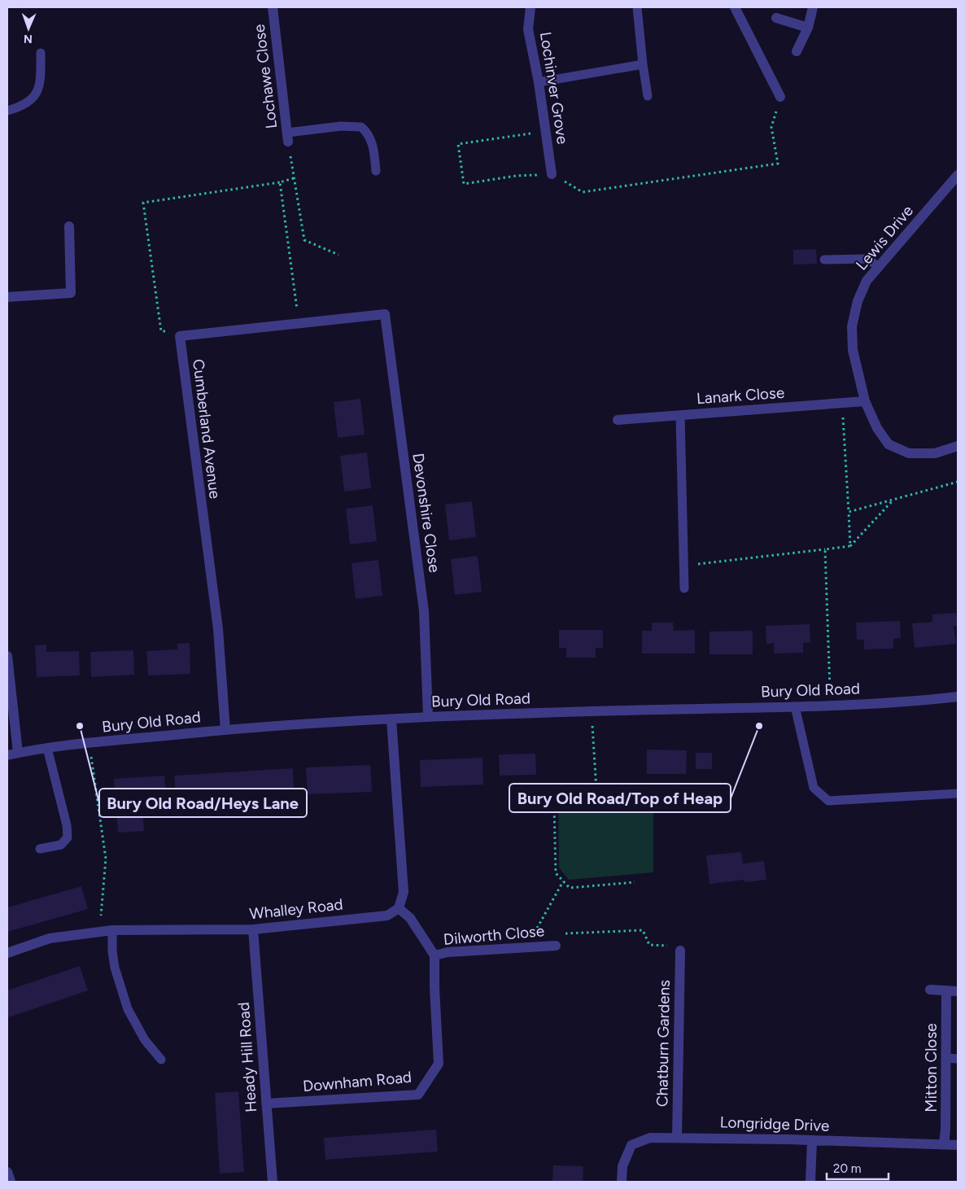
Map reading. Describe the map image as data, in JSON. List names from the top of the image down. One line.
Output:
{"streets":{"street":["Lochawe Close","Lochinver Grove","Lewis Drive","Lanark Close","Cumberland Avenue","Devonshire Close","Bury Old Road","Whalley Road","Dilworth Close","Chatburn Gardens","Heady Hill Road","Mitton Close","Downham Road","Longridge Drive"]},"crossings":[["Lewis Drive","Lanark Close"],["Cumberland Avenue","Devonshire Close"],["Cumberland Avenue","Bury Old Road"],["Devonshire Close","Bury Old Road"],["Whalley Road","Heady Hill Road"],["Dilworth Close","Downham Road"],["Chatburn Gardens","Longridge Drive"],["Heady Hill Road","Downham Road"],["Mitton Close","Longridge Drive"]],"places":["Bury Old Road/Heys Lane","Bury Old Road/Top of Heap"],"scale_bar":"20 m","north":"bottom"}
